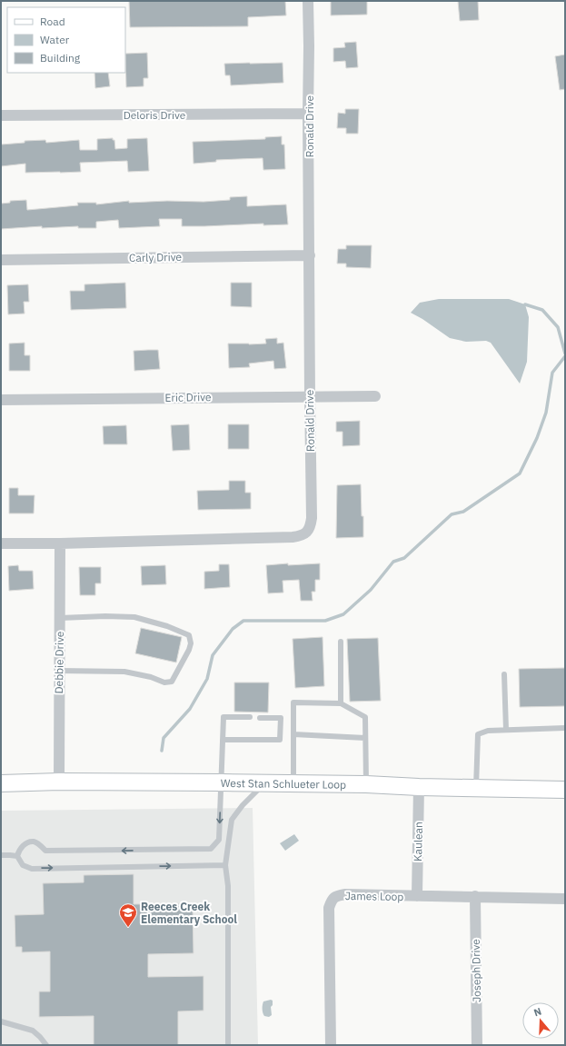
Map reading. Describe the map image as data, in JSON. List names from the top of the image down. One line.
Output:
{"streets":{"main road":["West Stan Schlueter Loop"],"street":["Deloris Drive","Ronald Drive","Carly Drive","Eric Drive","Debbie Drive","Kaulean","James Loop","Joseph Drive"]},"crossings":[["Deloris Drive","Ronald Drive"],["Ronald Drive","Carly Drive"],["Ronald Drive","Eric Drive"],["Ronald Drive","Debbie Drive"],["Debbie Drive","West Stan Schlueter Loop"],["West Stan Schlueter Loop","Kaulean"],["Kaulean","James Loop"],["James Loop","Joseph Drive"]],"places":{"school or university":["Reeces Creek Elementary School"]},"legend":["Road","Water","Building"],"north":"top"}
